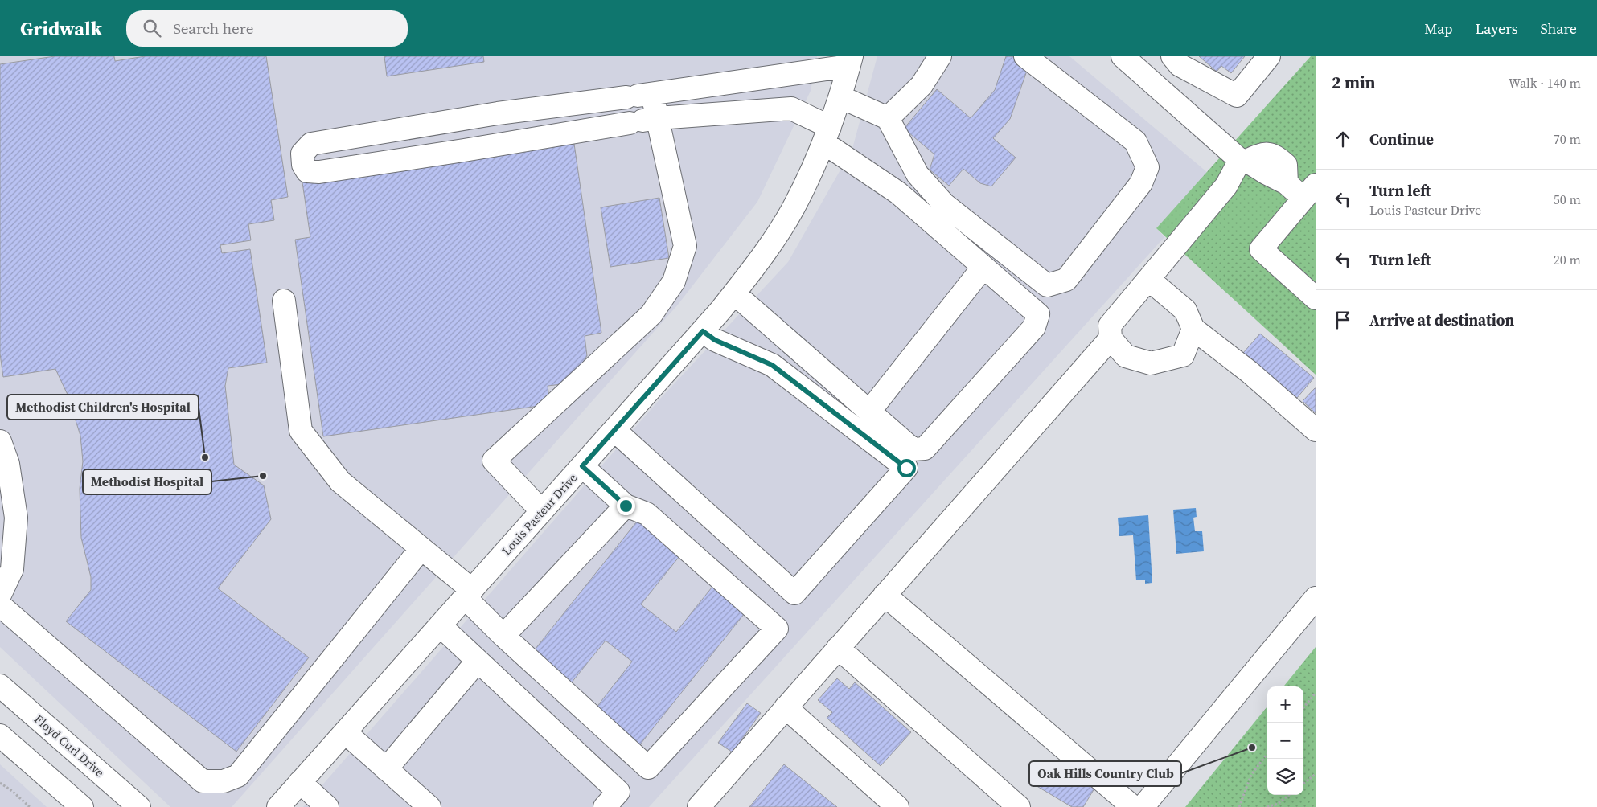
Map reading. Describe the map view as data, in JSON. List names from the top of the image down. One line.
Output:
{"streets":{"street":["Louis Pasteur Drive","Floyd Curl Drive"]},"places":["Methodist Children's Hospital","Methodist Hospital","Oak Hills Country Club"],"page":{"header":"Gridwalk","search":"Search here","nav":["Map","Layers","Share"],"heading":["2 min","Walk · 140 m"],"list":[["Continue","70 m"],["Turn left","Louis Pasteur Drive","50 m"],["Turn left","20 m"],"Arrive at destination"],"map_buttons":["+","−"]}}
